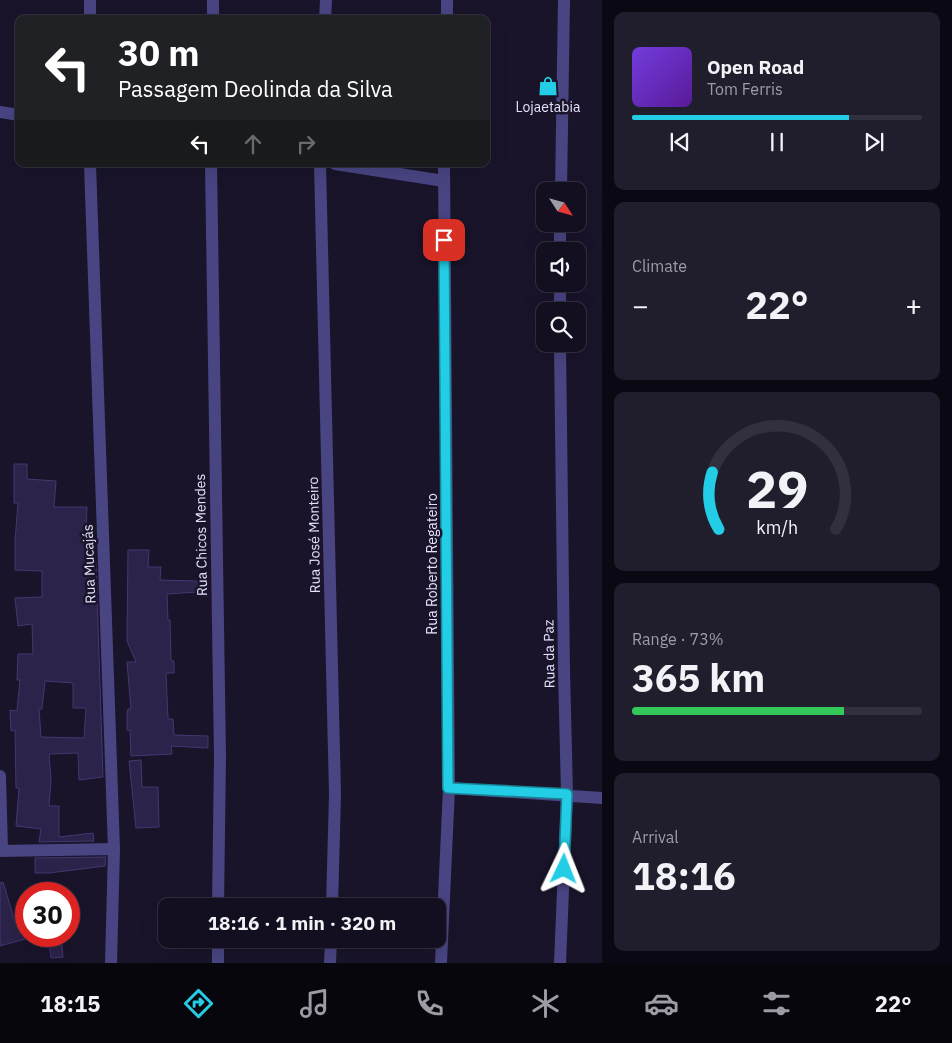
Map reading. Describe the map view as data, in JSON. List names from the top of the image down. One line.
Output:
{"streets":{"street":["Rua Chicos Mendes","Rua José Monteiro","Rua Mucajás","Rua Roberto Regateiro","Rua da Paz"]},"places":{"shop":["Lojaetabia"]},"north":"bottom right","page":{"turn":["30 m","Passagem Deolinda da Silva"],"song":["Open Road","Tom Ferris"],"tile":["Climate",["Range · 73%","365 km"],["Arrival","18:16"]],"heat":["−","22°","+"],"limit":"30","trip":"18:16 · 1 min · 320 m","tabs":["18:15","22°"],"gauge":["29","km/h"]}}
